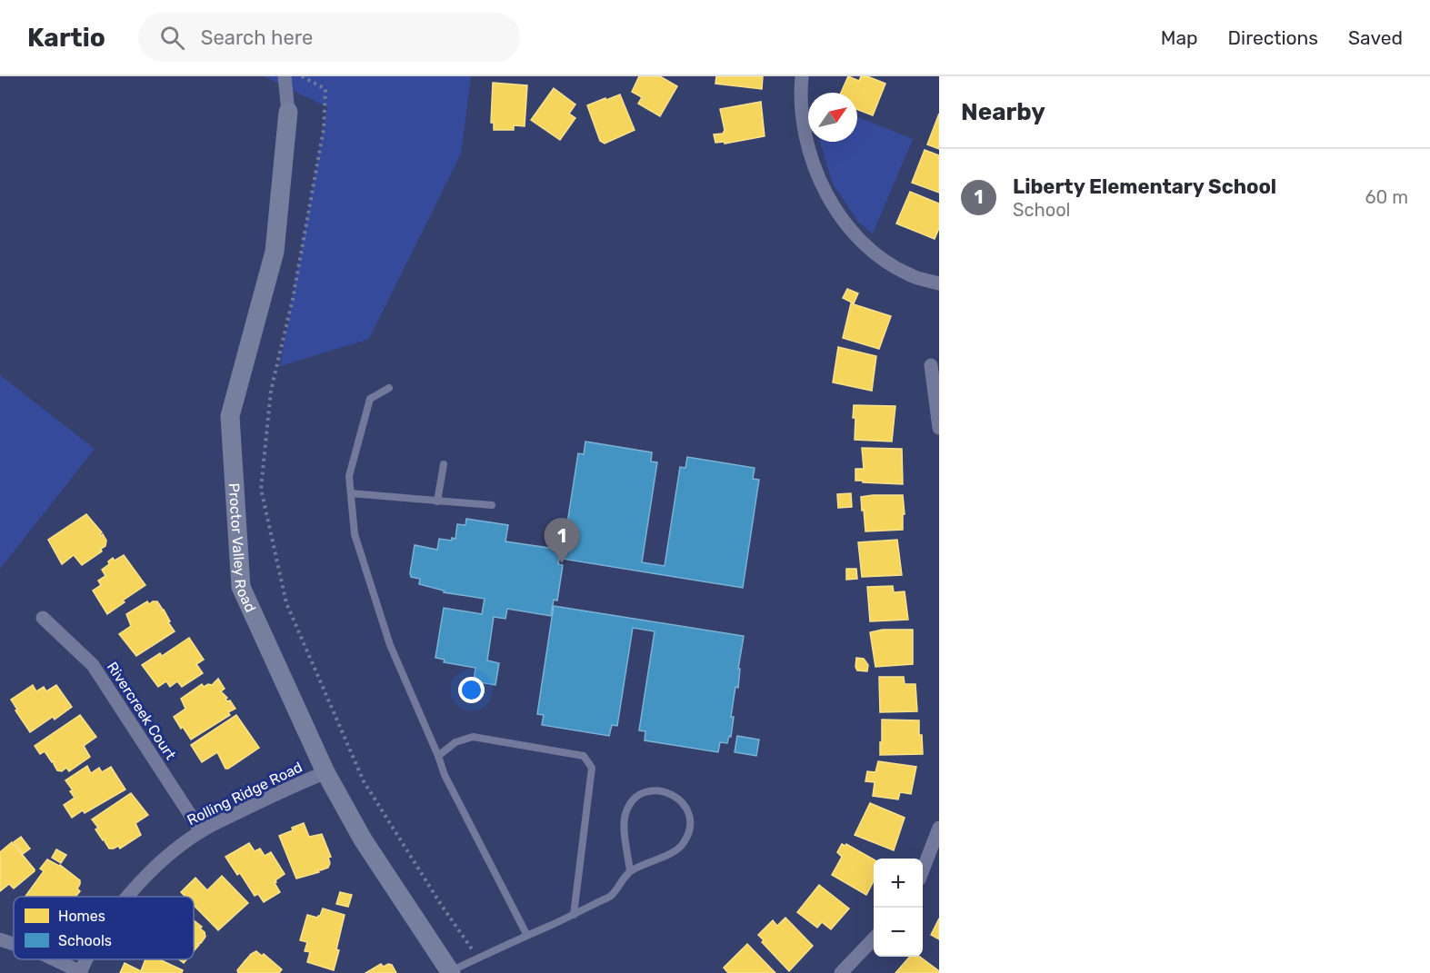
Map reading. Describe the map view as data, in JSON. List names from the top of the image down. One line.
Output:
{"streets":{"street":["Proctor Valley Road","Rivercreek Court","Rolling Ridge Road"]},"crossings":[["Proctor Valley Road","Rolling Ridge Road"],["Rivercreek Court","Rolling Ridge Road"]],"legend":["Homes","Schools"],"north":"top right","page":{"header":"Kartio","search":"Search here","nav":["Map","Directions","Saved"],"heading":"Nearby","list":[{"mark":"1","name":"Liberty Elementary School","note":"School","value":"60 m"}],"pins":"1","map_buttons":["+","−"]}}
